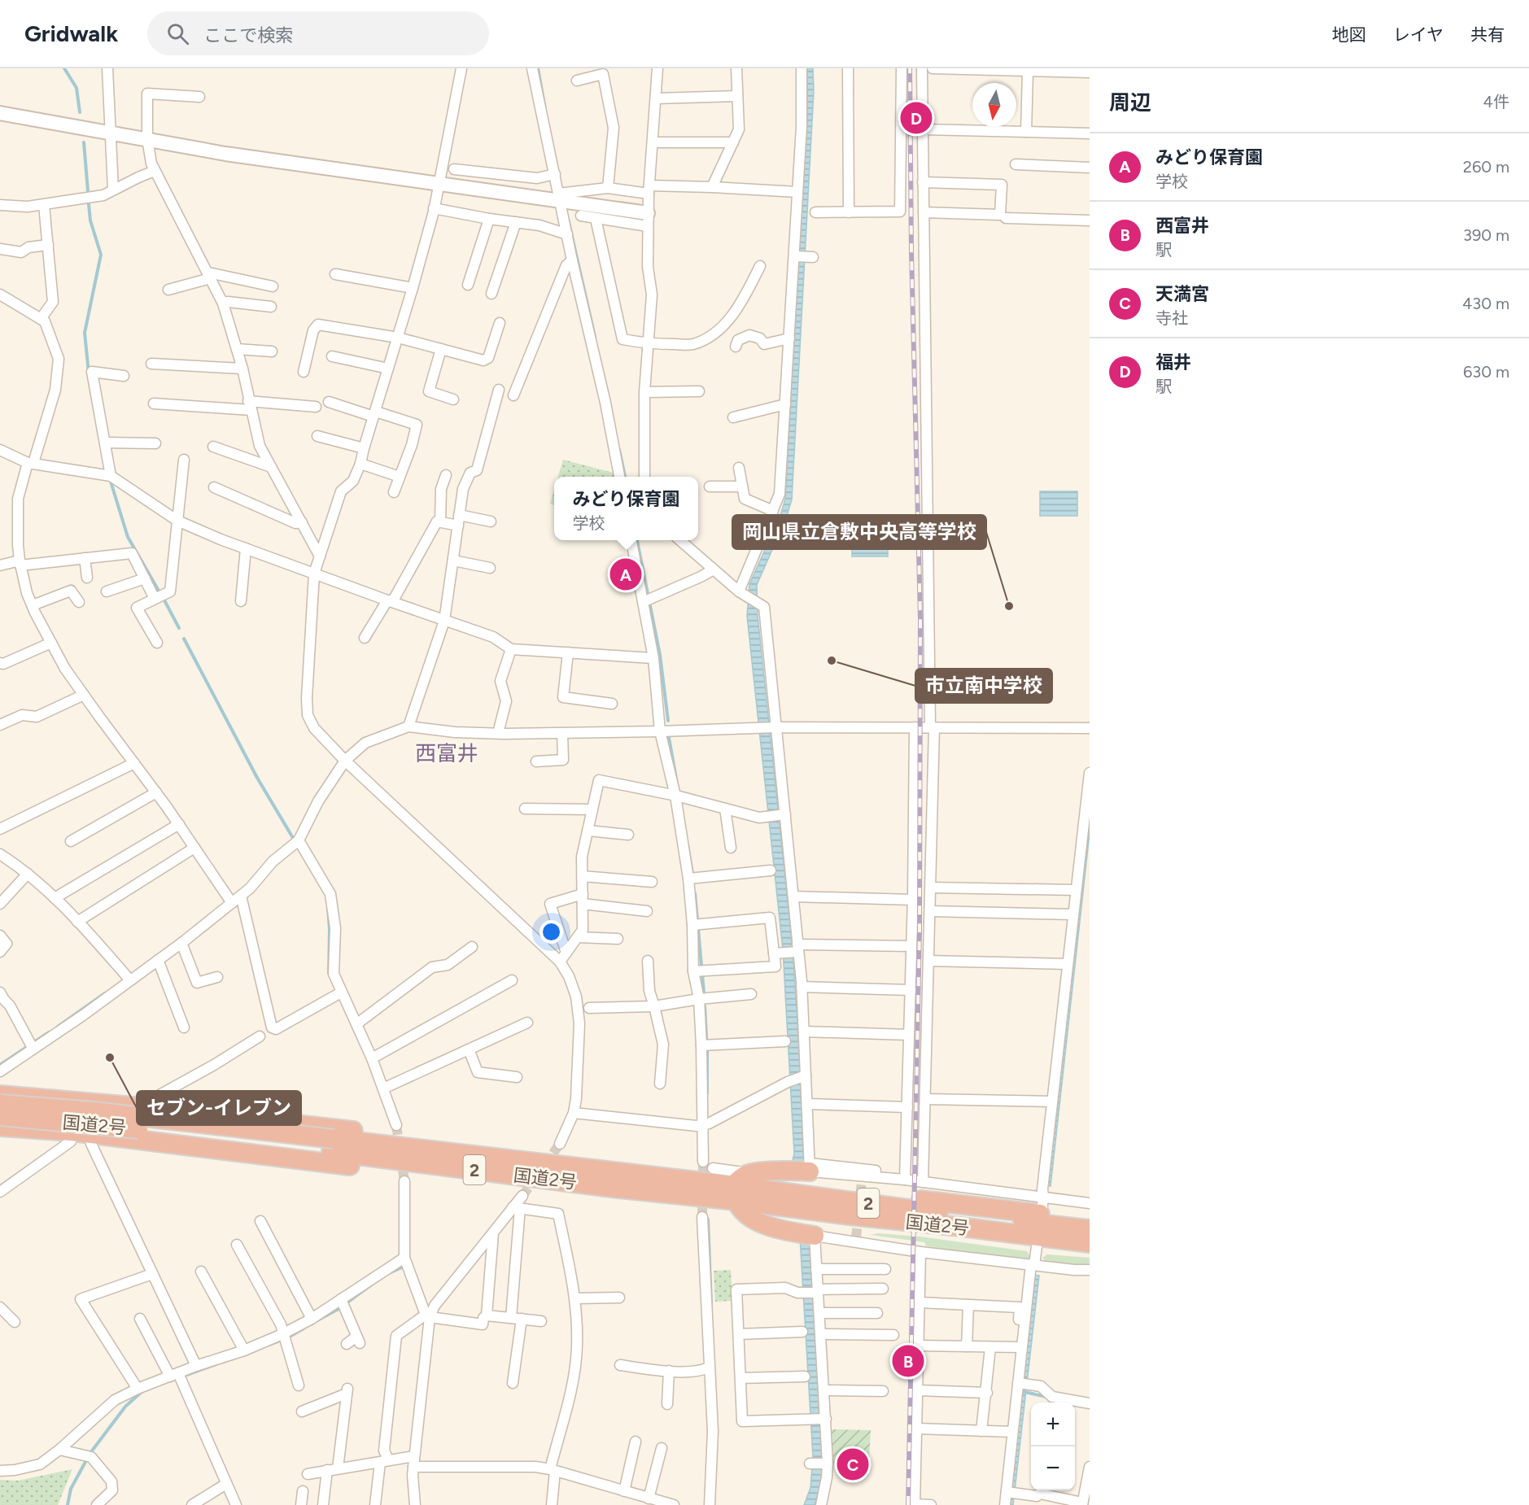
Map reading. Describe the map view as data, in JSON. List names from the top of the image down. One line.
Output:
{"streets":{"highway":["国道2号","2"]},"districts":["西富井"],"places":["岡山県立倉敷中央高等学校","市立南中学校","セブン-イレブン"],"north":"bottom","page":{"header":"Gridwalk","search":"ここで検索","nav":["地図","レイヤ","共有"],"heading":["周辺","4件"],"pins":["D","A","B","C"],"list":[{"mark":"A","name":"みどり保育園","note":"学校","value":"260 m"},{"mark":"B","name":"西富井","note":"駅","value":"390 m"},{"mark":"C","name":"天満宮","note":"寺社","value":"430 m"},{"mark":"D","name":"福井","note":"駅","value":"630 m"}],"popup":["みどり保育園","学校"],"map_buttons":["+","−"]}}
